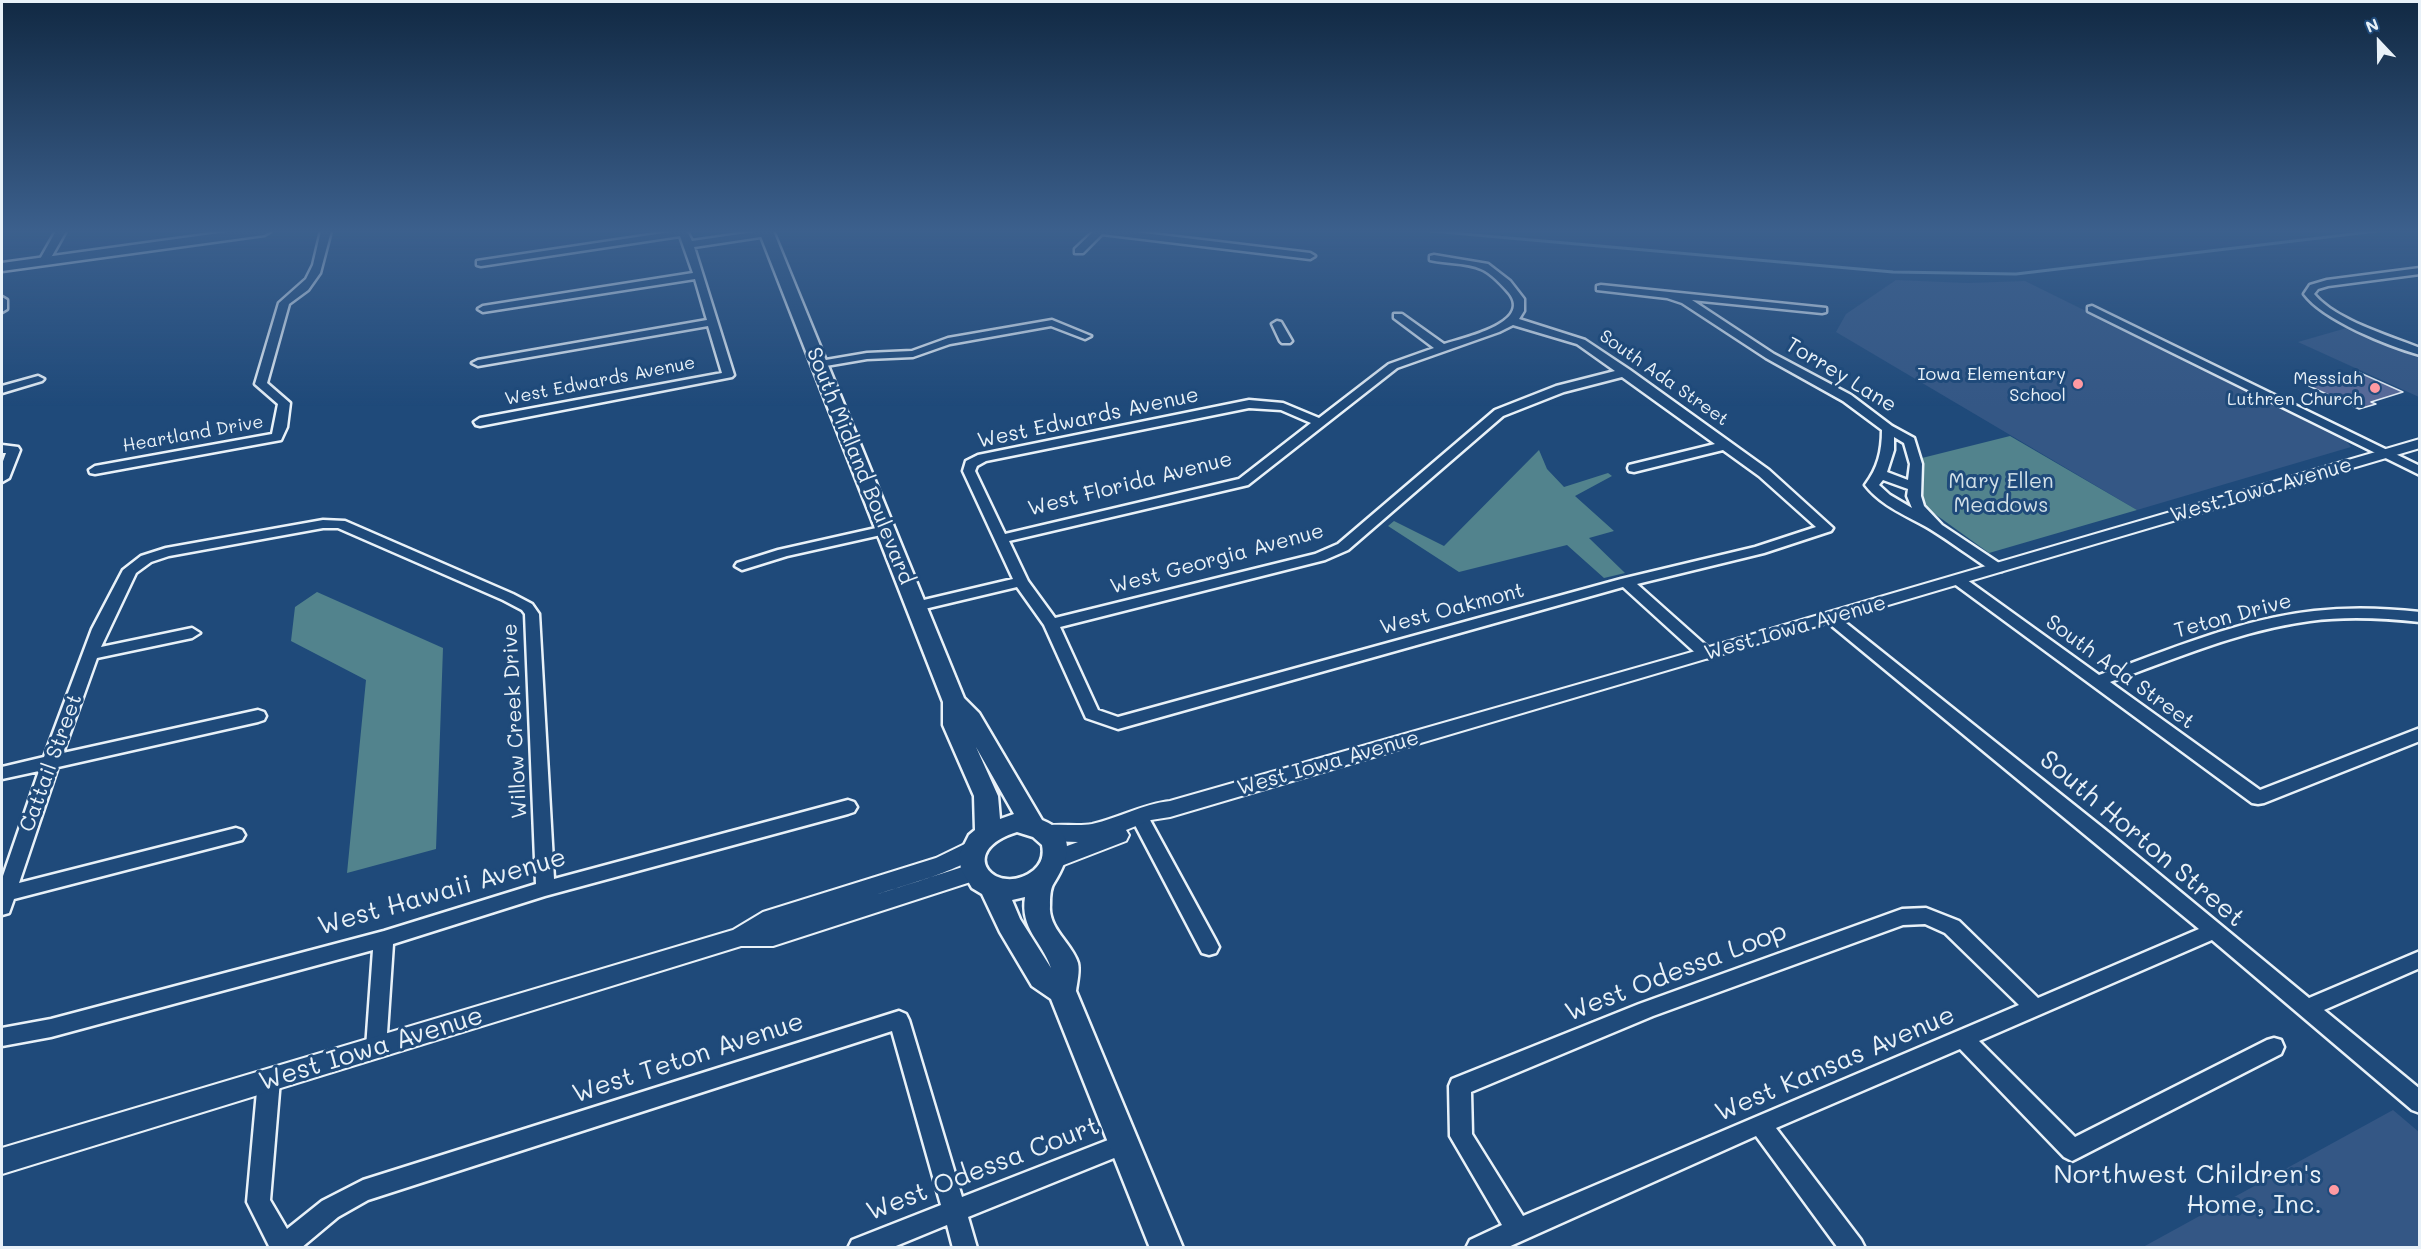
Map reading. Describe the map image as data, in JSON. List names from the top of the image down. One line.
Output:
{"streets":{"main road":["South Midland Boulevard"],"street":["Torrey Lane","South Ada Street","West Edwards Avenue","Heartland Drive","West Florida Avenue","West Iowa Avenue","West Georgia Avenue","West Oakmont","Teton Drive","Willow Creek Drive","Cattail Street","South Horton Street","West Hawaii Avenue","West Odessa Loop","West Teton Avenue","West Kansas Avenue","West Odessa Court"]},"crossings":[["Torrey Lane","West Iowa Avenue"],["South Ada Street","West Florida Avenue"],["South Ada Street","West Iowa Avenue"],["South Ada Street","West Georgia Avenue"],["South Ada Street","West Oakmont"],["South Ada Street","Teton Drive"],["West Edwards Avenue","West Florida Avenue"],["West Edwards Avenue","West Georgia Avenue"],["West Edwards Avenue","West Oakmont"],["South Midland Boulevard","West Iowa Avenue"],["South Midland Boulevard","West Odessa Court"],["West Iowa Avenue","South Horton Street"],["Willow Creek Drive","Cattail Street"],["Willow Creek Drive","West Hawaii Avenue"],["South Horton Street","West Kansas Avenue"],["West Odessa Loop","West Kansas Avenue"],["West Teton Avenue","West Odessa Court"]],"parks":["Mary Ellen Meadows"],"places":["Iowa Elementary School","Messiah Luthren Church","Northwest Children's Home, Inc."],"north":"top"}
